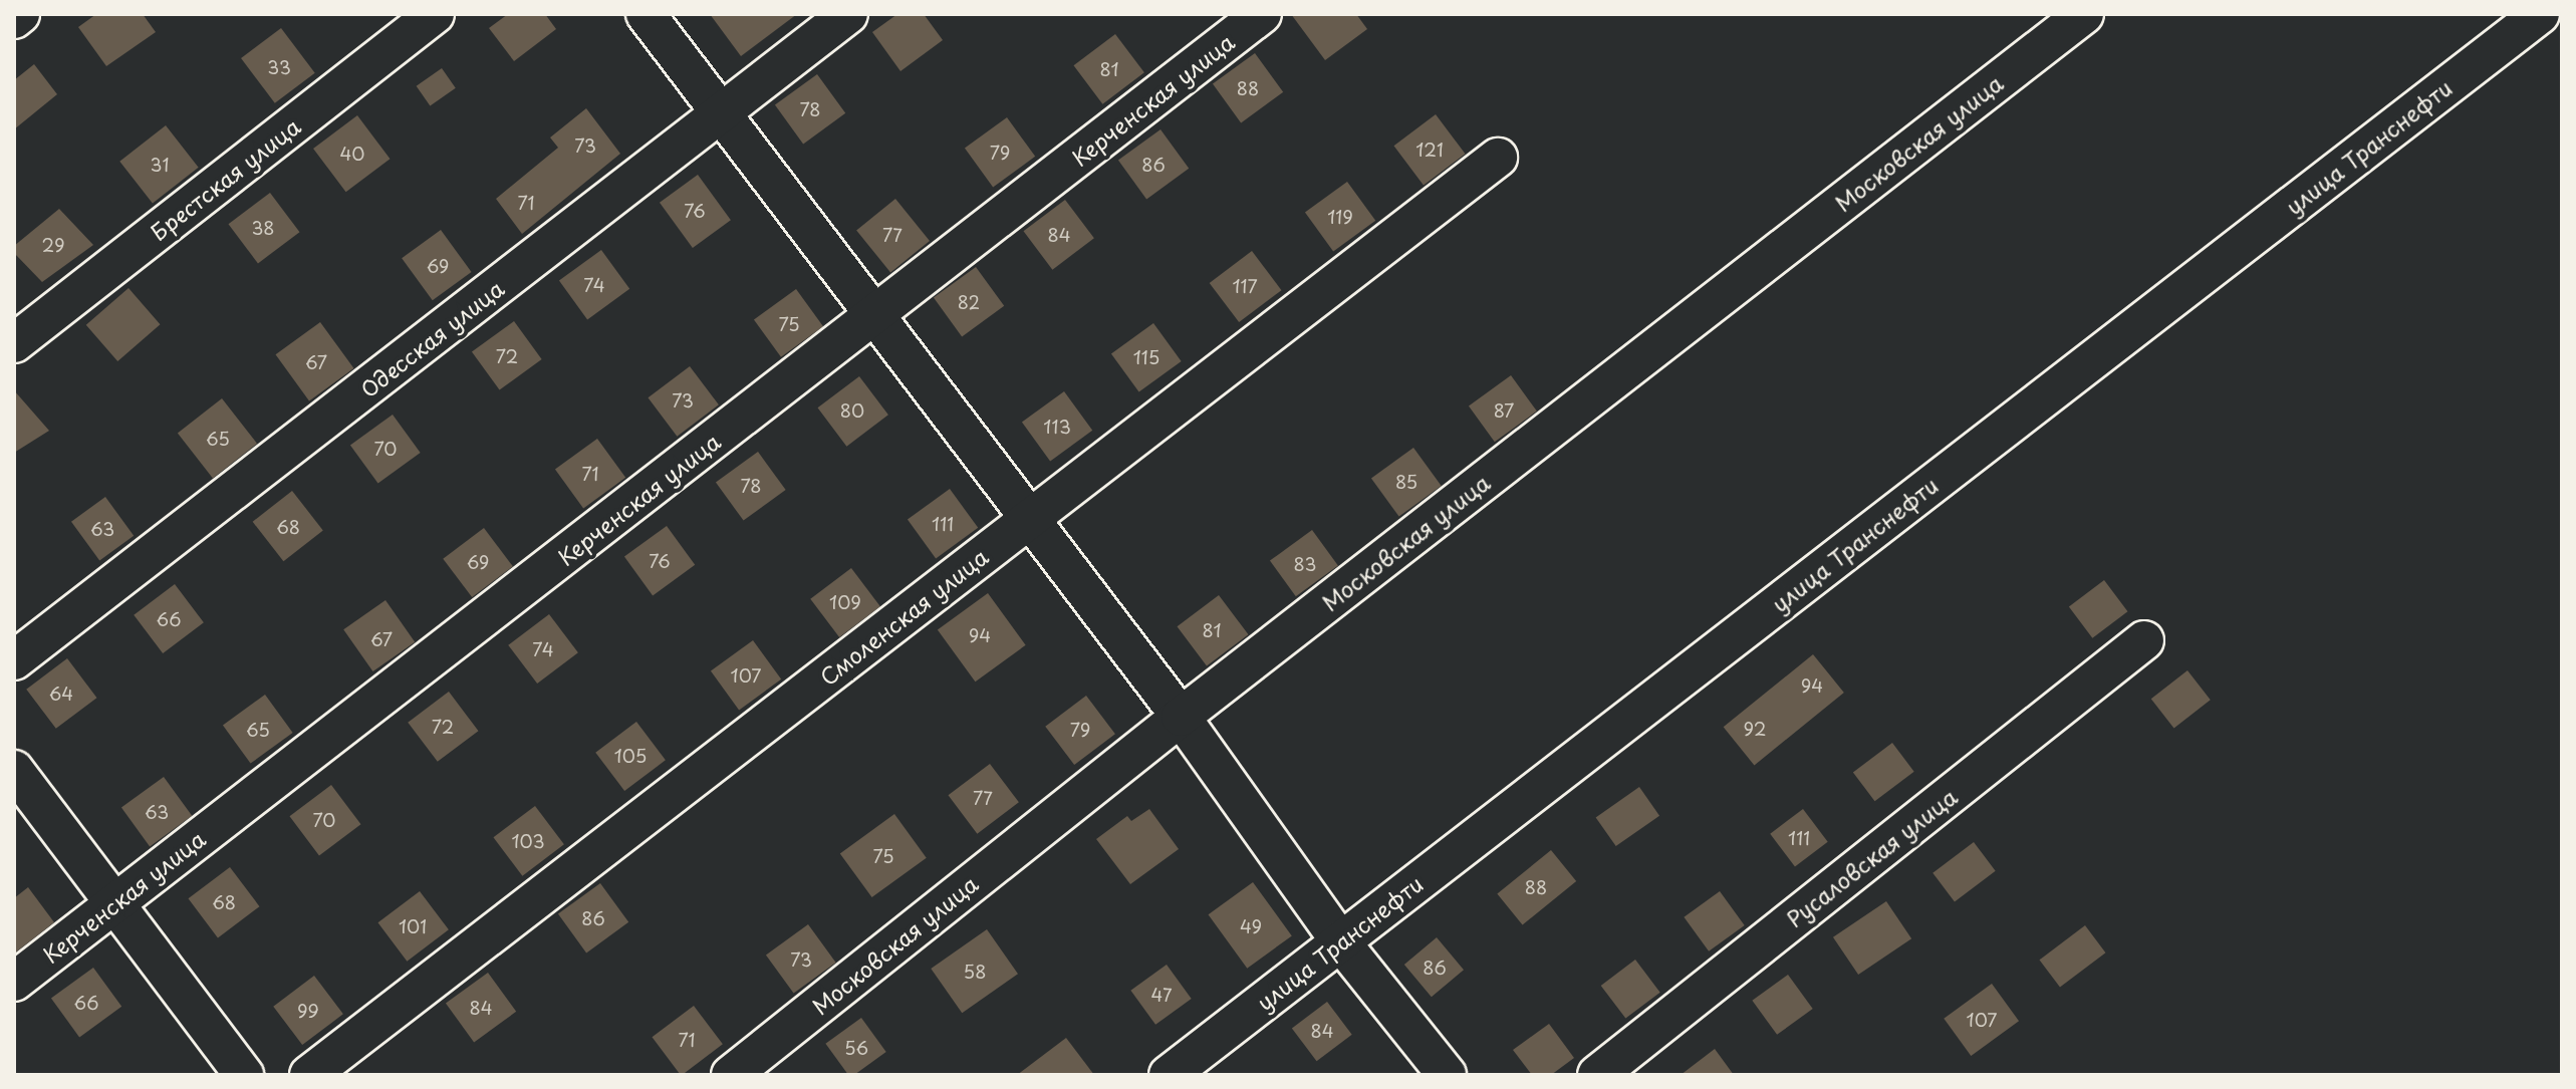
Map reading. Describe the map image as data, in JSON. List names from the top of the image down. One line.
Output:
{"streets":{"street":["Керченская улица","Московская улица","улица Транснефти","Брестская улица","Одесская улица","Смоленская улица","Русаловская улица"]},"house_numbers":["33","81","88","78","73","121","79","40","31","86","71","76","119","38","77","84","29","69","74","117","82","75","72","115","67","73","80","87","113","65","70","71","85","78","111","68","63","76","69","83","109","66","81","94","67","74","107","94","64","72","92","65","79","105","77","63","70","111","103","75","88","68","86","101","49","73","86","58","47","66","84","99","107","84","71","56"]}
